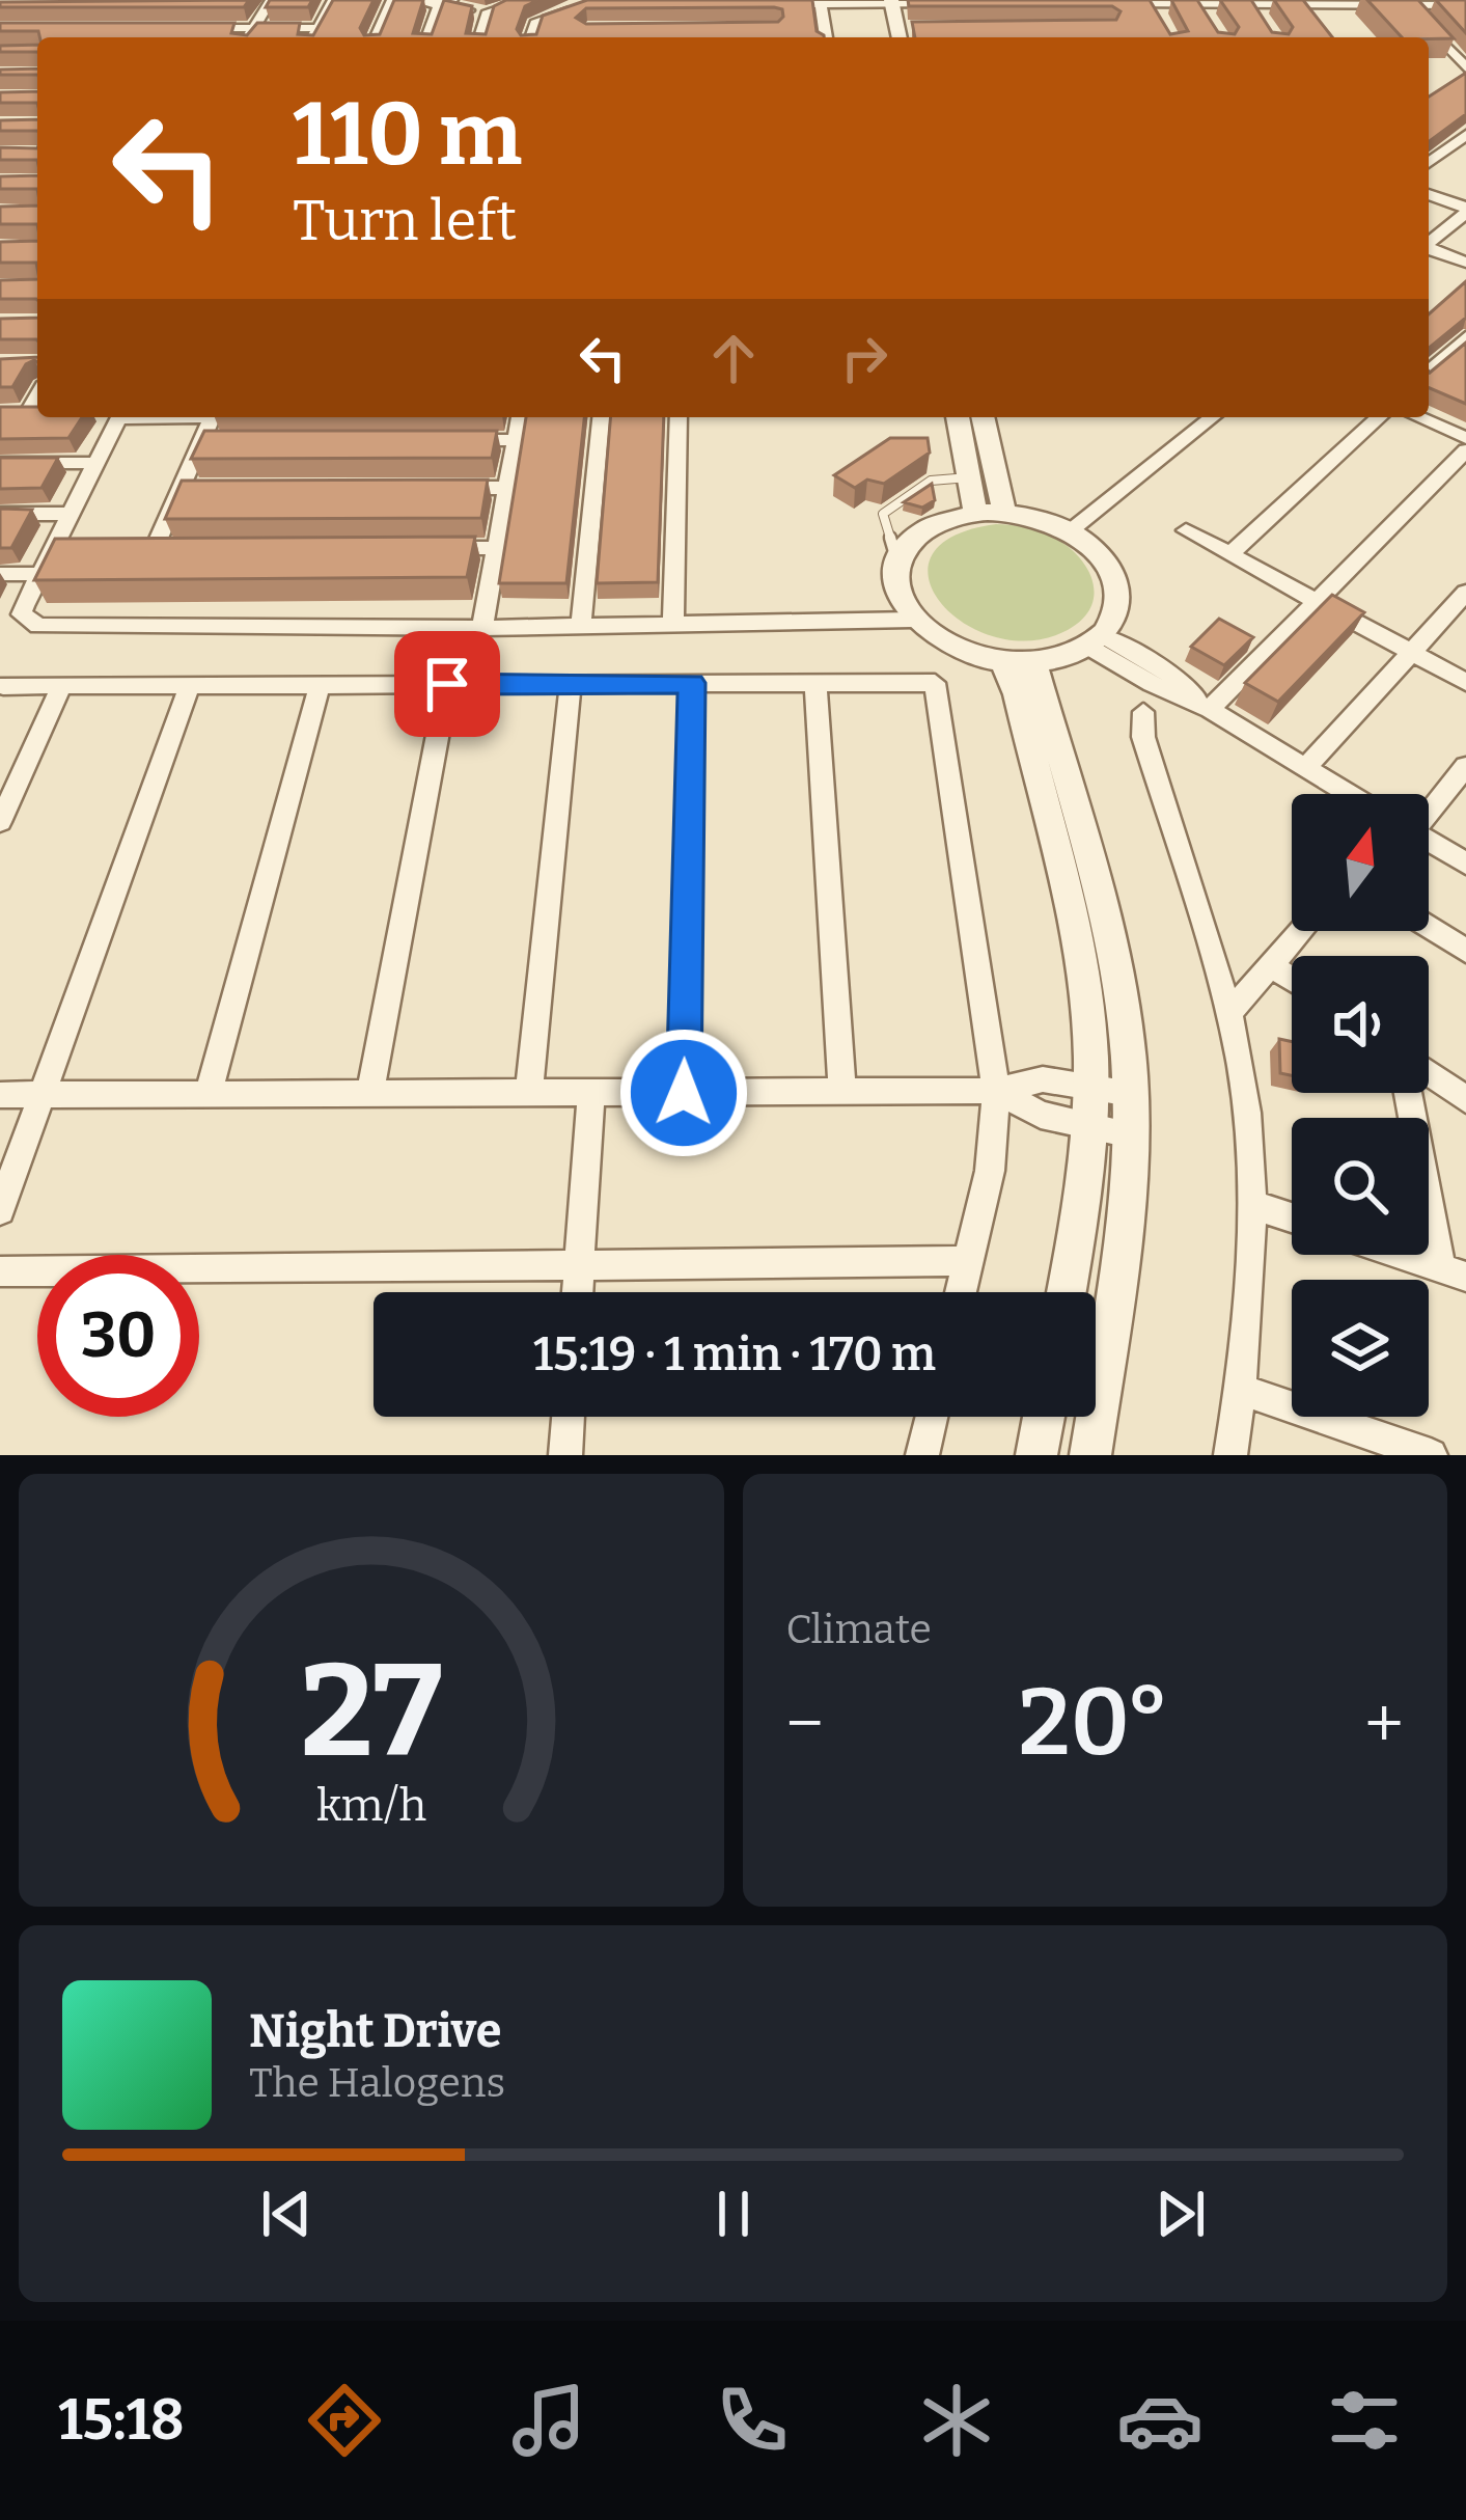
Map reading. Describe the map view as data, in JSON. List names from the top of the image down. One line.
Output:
{"north":"top","page":{"turn":["110 m","Turn left"],"limit":"30","trip":"15:19 · 1 min · 170 m","tile":"Climate","heat":["−","20°","+"],"song":["Night Drive","The Halogens"],"tabs":"15:18","gauge":["27","km/h"]}}
